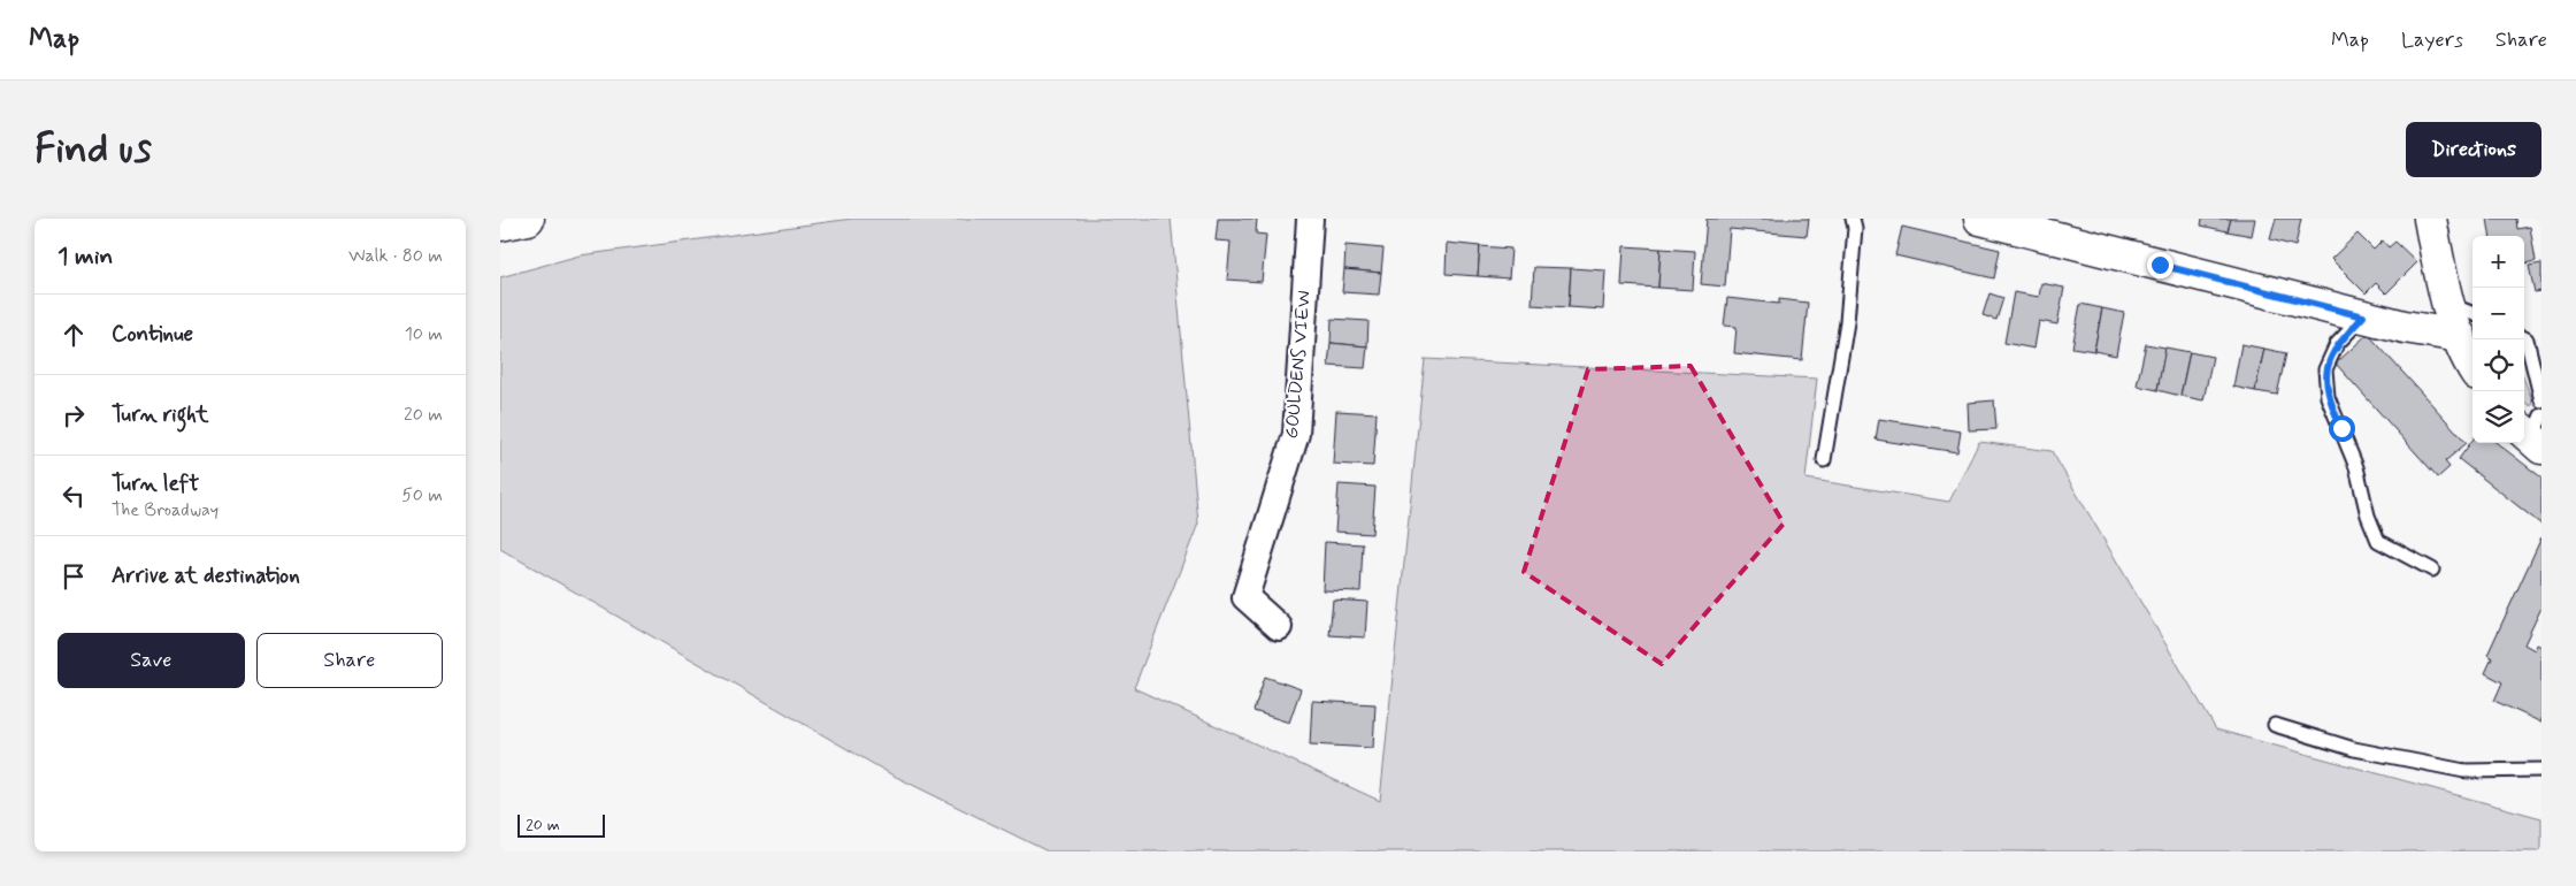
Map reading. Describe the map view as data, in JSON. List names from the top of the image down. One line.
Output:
{"streets":{"street":["GOULDENS VIEW"]},"scale_bar":"20 m","page":{"header":"Map","nav":["Map","Layers","Share"],"buttons":["Directions",["Save","Share"]],"title":"Find us","heading":["1 min","Walk · 80 m"],"map_buttons":["+","−"],"list":[["Continue","10 m"],["Turn right","20 m"],["Turn left","The Broadway","50 m"],"Arrive at destination"],"scale":"20 m"}}
